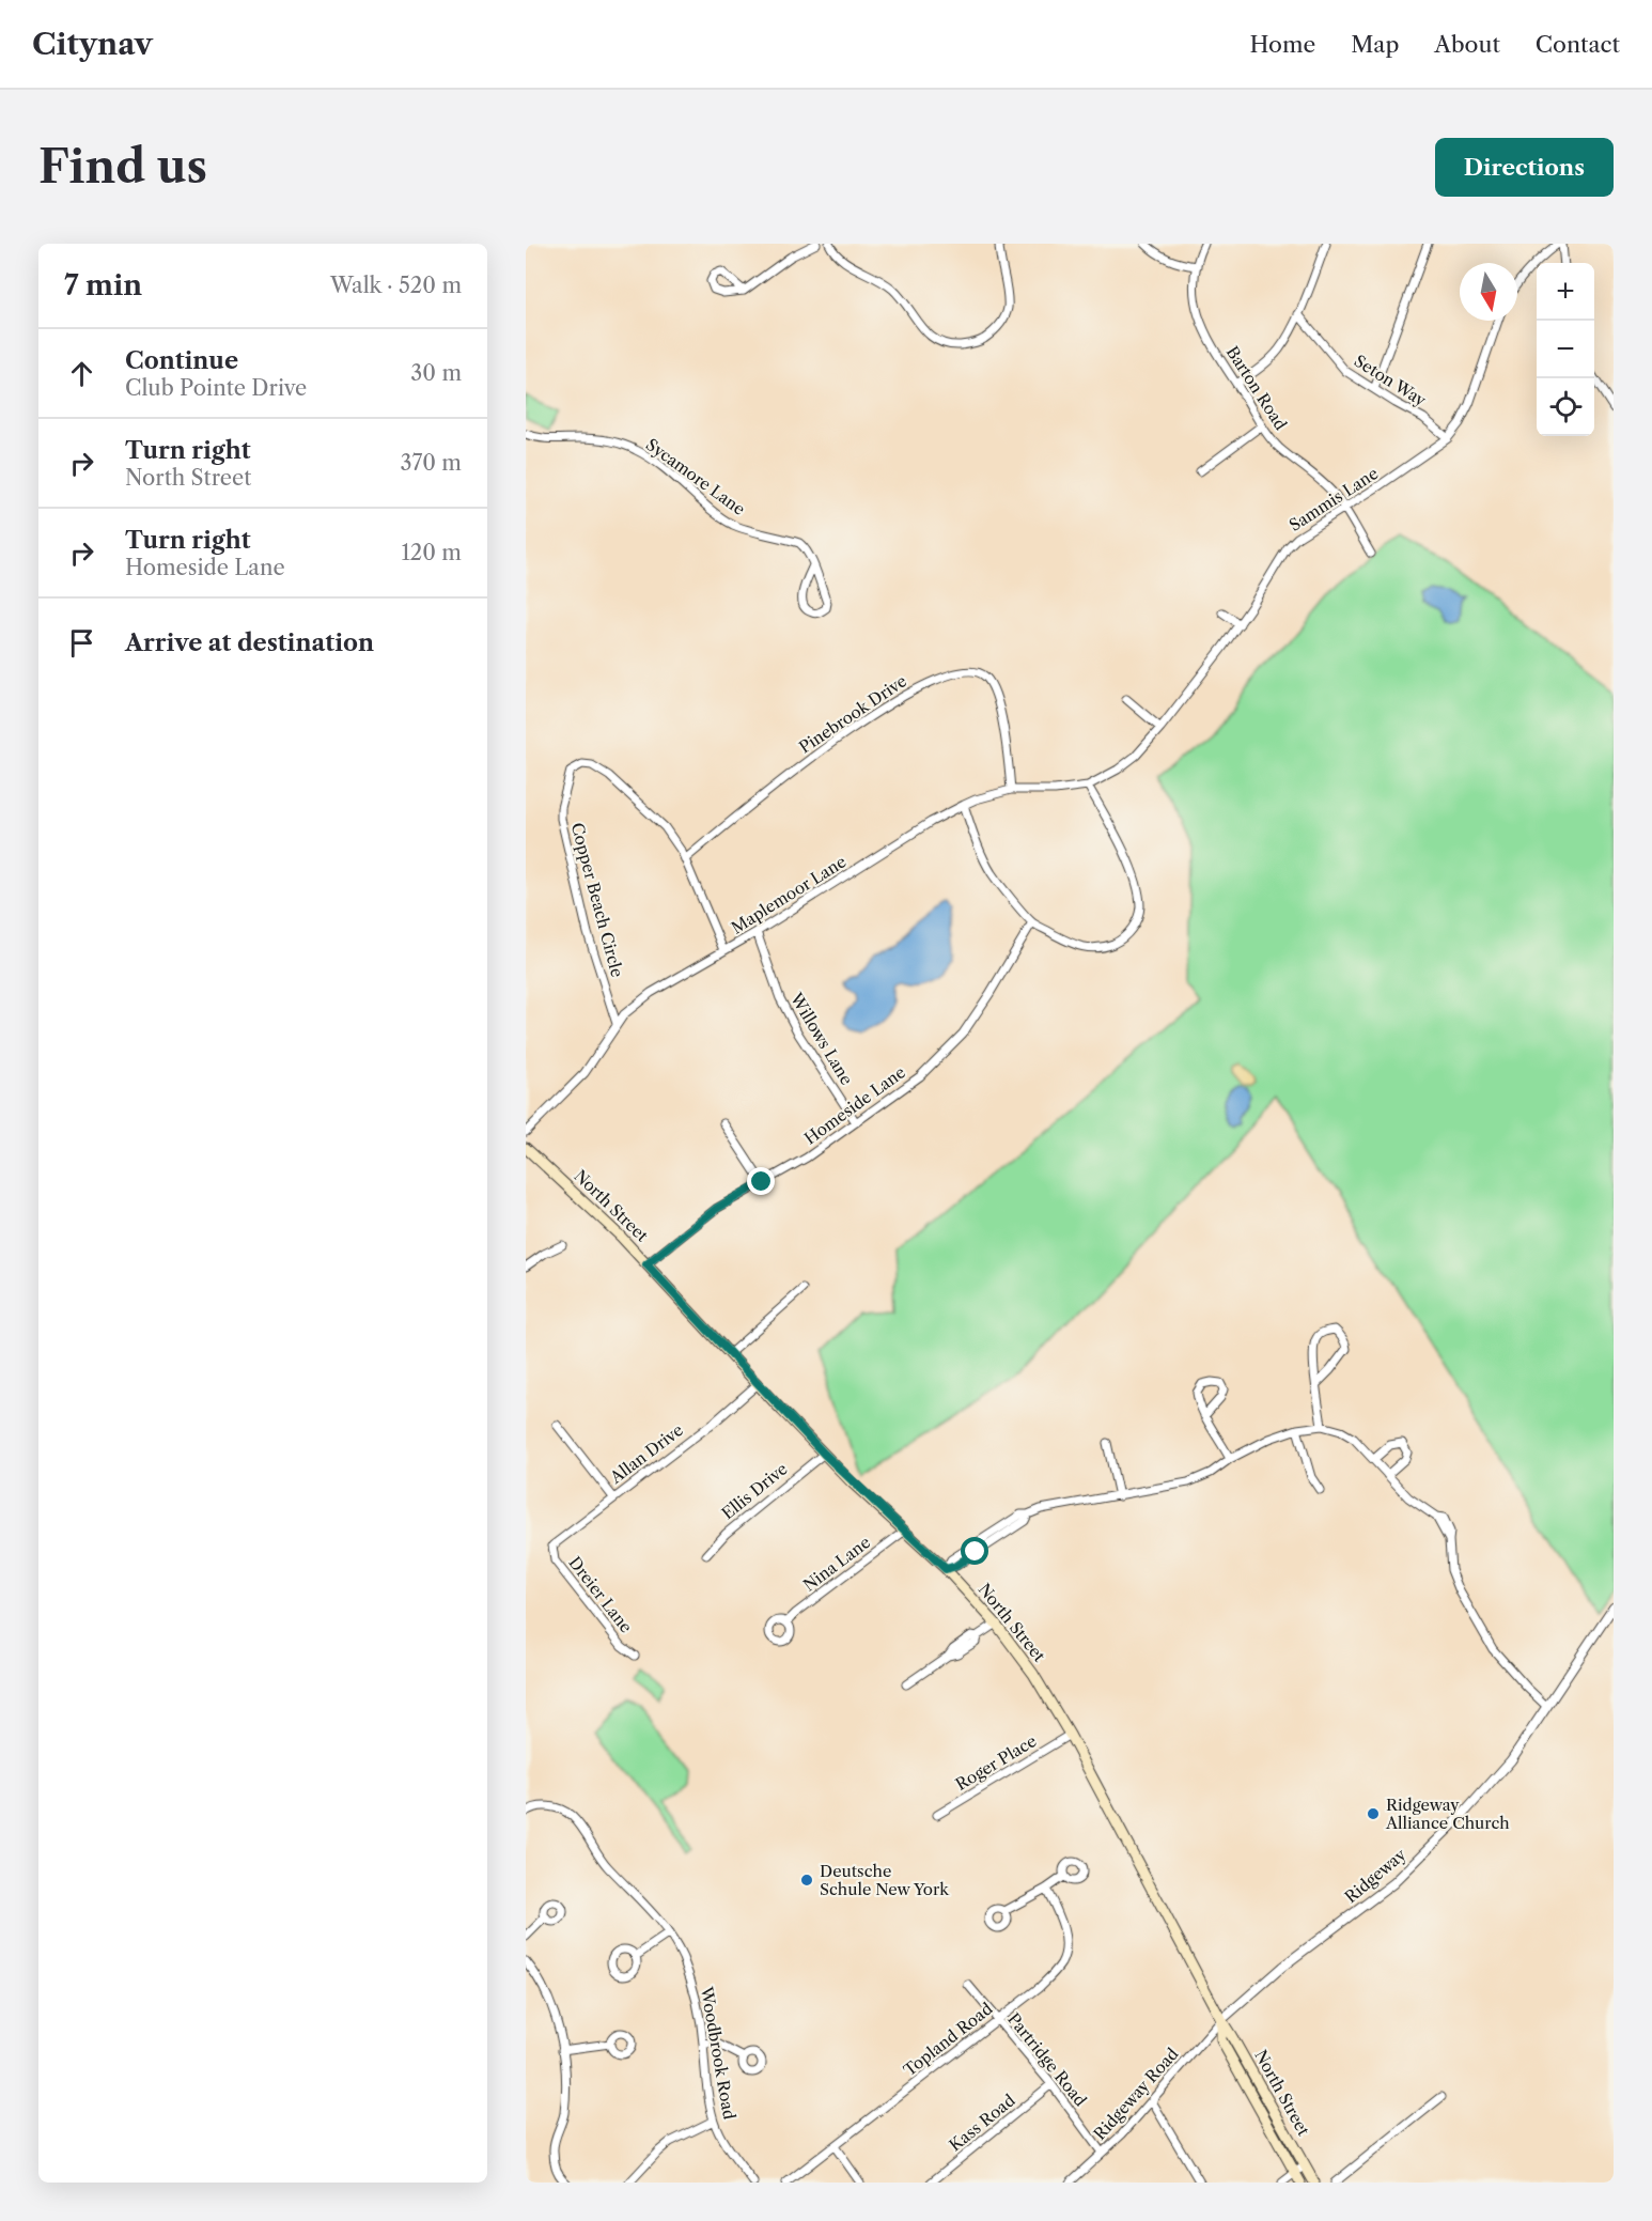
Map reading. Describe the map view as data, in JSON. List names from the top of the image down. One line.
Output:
{"streets":{"main road":["North Street"],"street":["Seton Way","Barton Road","Sycamore Lane","Sammis Lane","Pinebrook Drive","Maplemoor Lane","Copper Beach Circle","Willows Lane","Homeside Lane","Allan Drive","Ellis Drive","Nina Lane","Dreier Lane","Roger Place","Ridgeway","Topland Road","Woodbrook Road","Partridge Road","Ridgeway Road","Kass Road"]},"crossings":[["Seton Way","Sammis Lane"],["Barton Road","Sammis Lane"],["Sammis Lane","Maplemoor Lane"],["Pinebrook Drive","Maplemoor Lane"],["Pinebrook Drive","Copper Beach Circle"],["Maplemoor Lane","Copper Beach Circle"],["Maplemoor Lane","Willows Lane"],["Willows Lane","Homeside Lane"],["Homeside Lane","North Street"],["North Street","Allan Drive"],["North Street","Ellis Drive"],["North Street","Nina Lane"],["North Street","Roger Place"],["North Street","Ridgeway"],["North Street","Ridgeway Road"],["Allan Drive","Dreier Lane"],["Ridgeway","Ridgeway Road"],["Topland Road","Partridge Road"],["Partridge Road","Ridgeway Road"],["Partridge Road","Kass Road"]],"places":["Ridgeway Alliance Church","Deutsche Schule New York"],"north":"bottom","page":{"header":"Citynav","nav":["Home","Map","About","Contact"],"buttons":"Directions","title":"Find us","heading":["7 min","Walk · 520 m"],"map_buttons":["+","−"],"list":[["Continue","Club Pointe Drive","30 m"],["Turn right","North Street","370 m"],["Turn right","Homeside Lane","120 m"],"Arrive at destination"]}}
